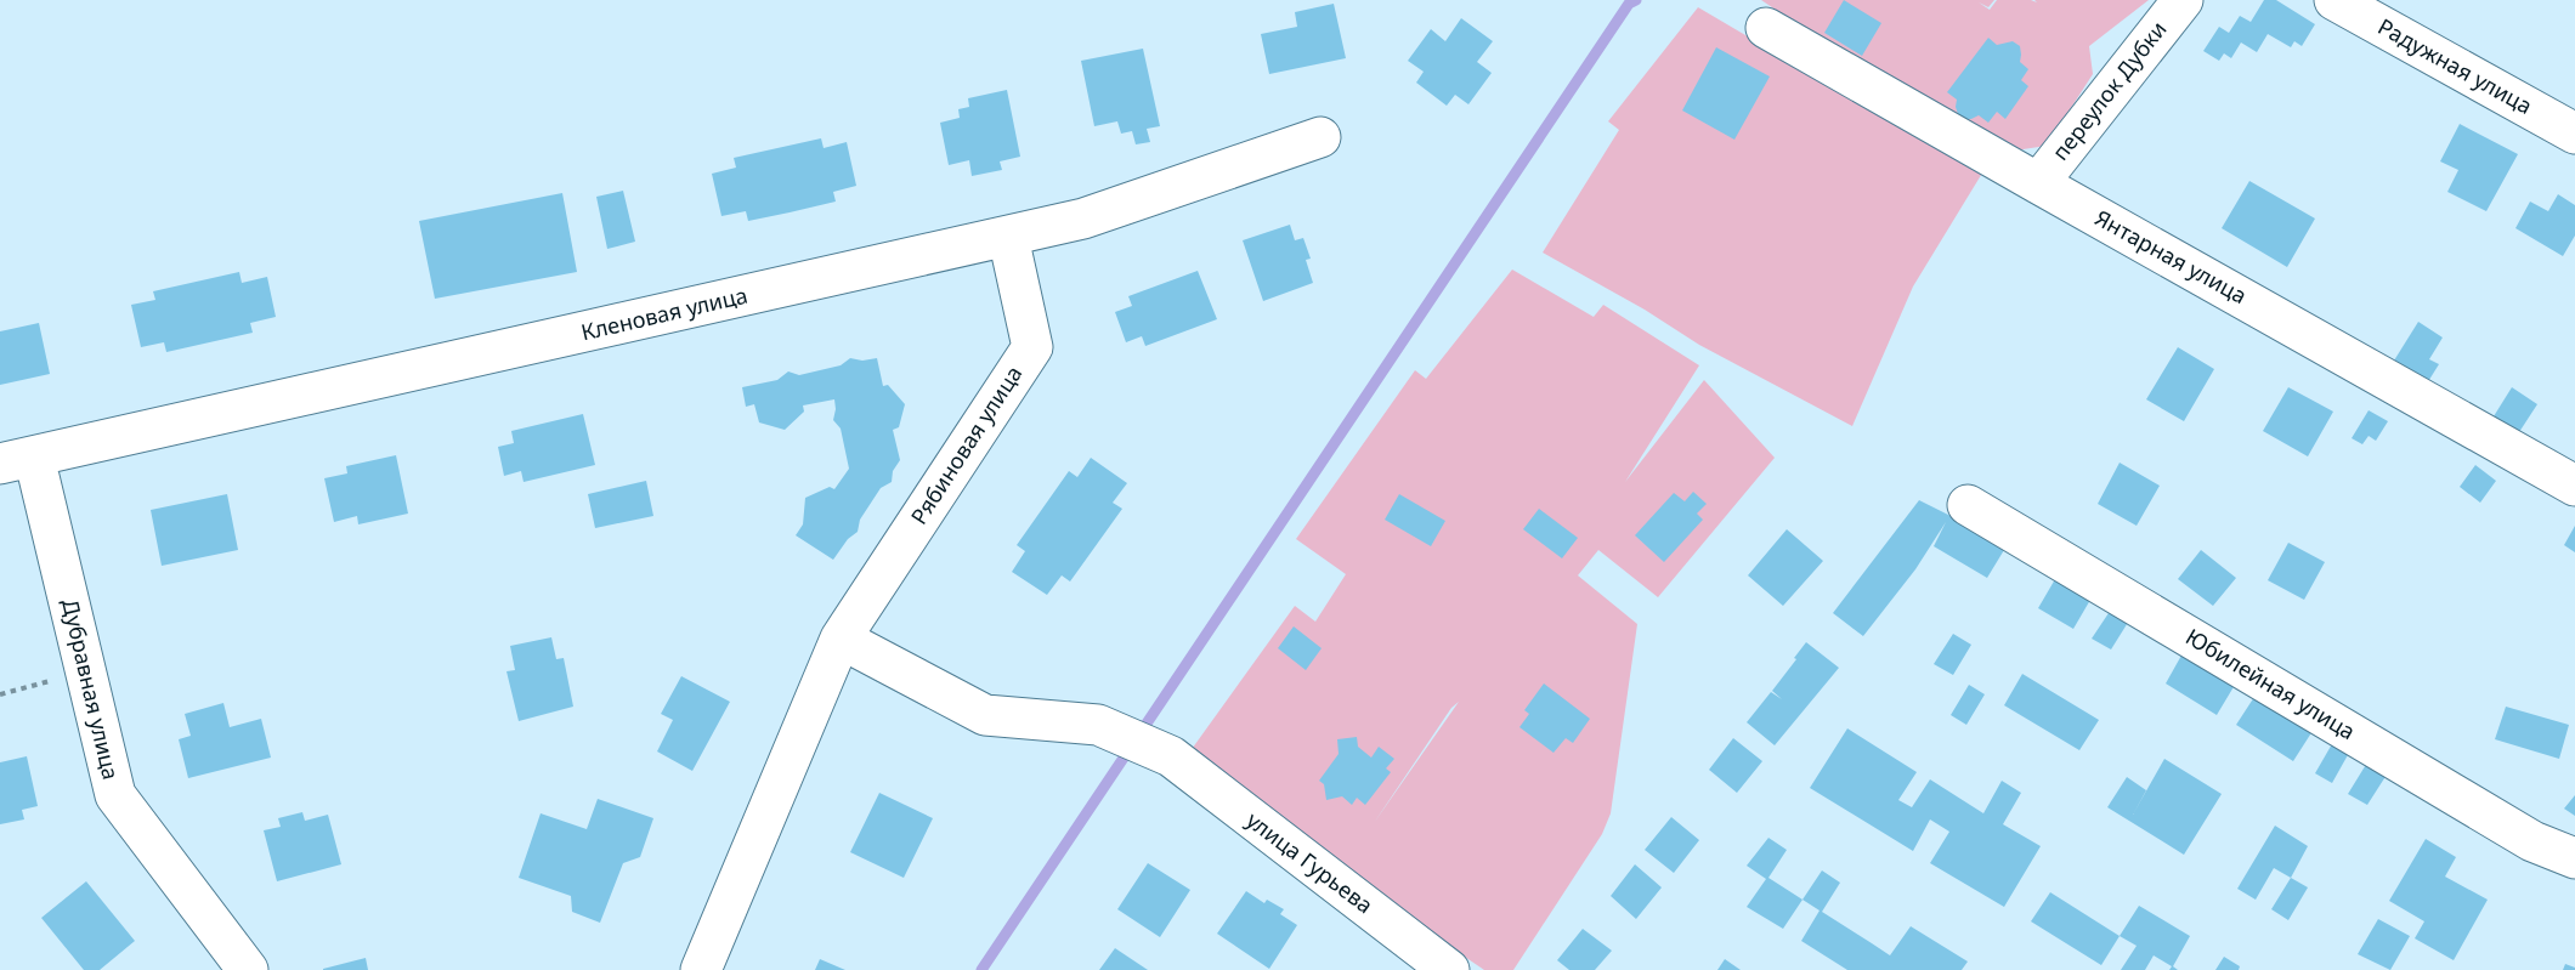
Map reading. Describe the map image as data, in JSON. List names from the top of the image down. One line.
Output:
{"streets":{"street":["Радужная улица","переулок Дубки","Янтарная улица","Кленовая улица","Рябиновая улица","Юбилейная улица","Дубравная улица","улица Гурьева"]},"crossings":[["переулок Дубки","Янтарная улица"],["Кленовая улица","Рябиновая улица"],["Кленовая улица","Дубравная улица"],["Рябиновая улица","улица Гурьева"]]}
